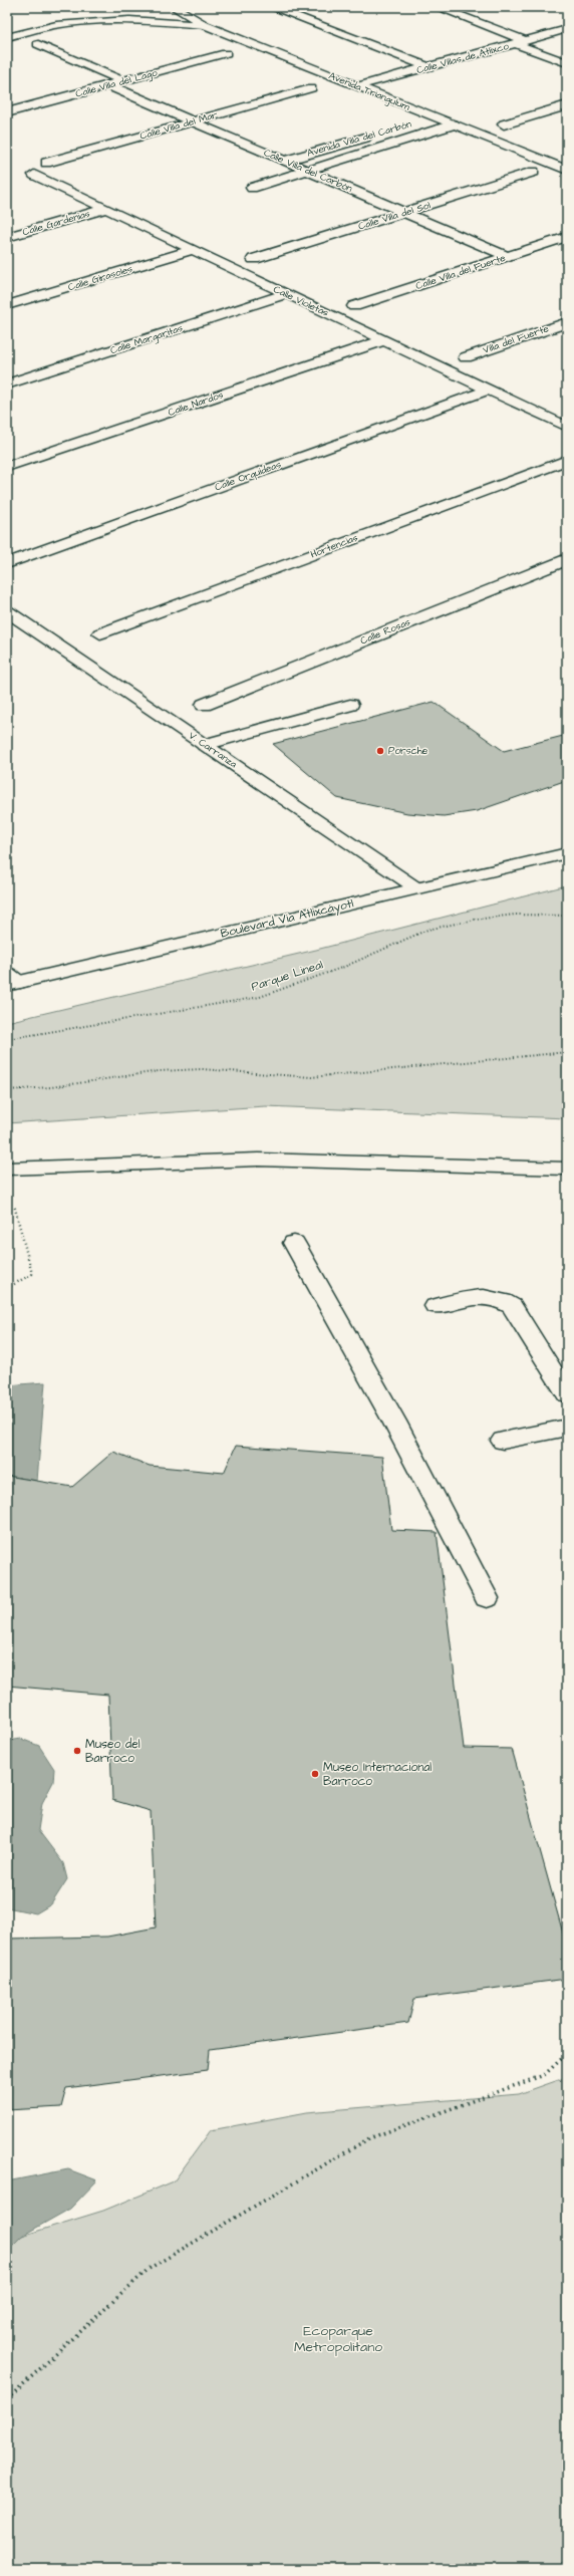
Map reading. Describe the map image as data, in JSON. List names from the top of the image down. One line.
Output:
{"streets":{"street":["Calle Villas de Atlixco","Calle Villa del Lago","Avenida Triangulum","Calle Villa del Mar","Avenida Villa del Carbón","Calle Villa del Carbón","Calle Villa del Sol","Calle Gardenias","Calle Villa del Fuerte","Calle Girasoles","Calle Violetas","Calle Margaritas","Villa del Fuerte","Calle Nardos","Calle Orquídeas","Hortencias","Calle Rosas","V. Carranza","Boulevard Vía Atlixcáyotl"],"path":["Parque Lineal"]},"crossings":[["Calle Villas de Atlixco","Avenida Triangulum"],["Calle Villa del Lago","Calle Villa del Carbón"],["Avenida Triangulum","Avenida Villa del Carbón"],["Calle Villa del Mar","Calle Villa del Carbón"],["Avenida Villa del Carbón","Calle Villa del Carbón"],["Calle Villa del Carbón","Calle Villa del Sol"],["Calle Villa del Carbón","Calle Villa del Fuerte"],["Calle Gardenias","Calle Violetas"],["Calle Girasoles","Calle Violetas"],["Calle Violetas","Calle Margaritas"],["Calle Violetas","Calle Nardos"],["Calle Violetas","Calle Orquídeas"],["V. Carranza","Boulevard Vía Atlixcáyotl"]],"parks":["Ecoparque Metropolitano"],"places":["Porsche","Museo del Barroco","Museo Internacional Barroco"]}
